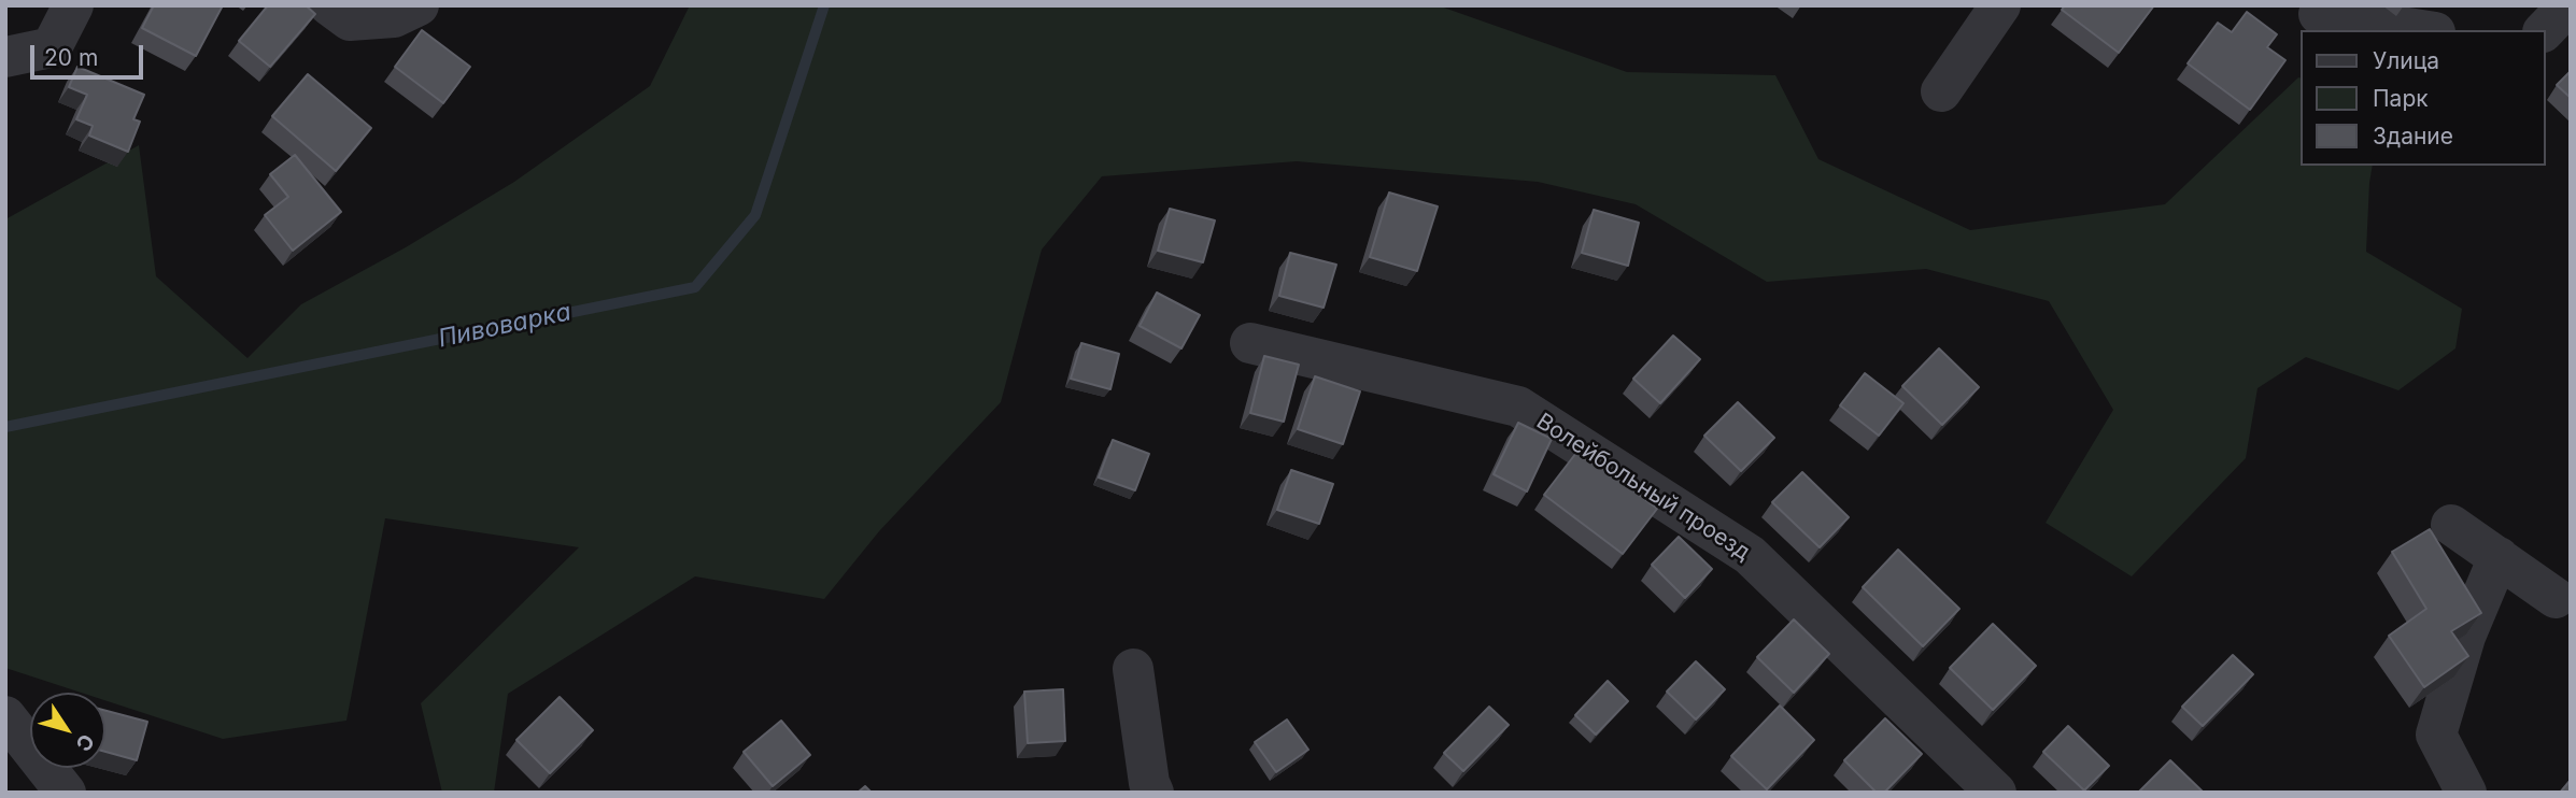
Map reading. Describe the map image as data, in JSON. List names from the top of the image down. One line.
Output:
{"streets":{"street":["Волейбольный проезд"]},"water":["Пивоварка"],"legend":["Улица","Парк","Здание"],"scale_bar":"20 m","north":"bottom right"}
